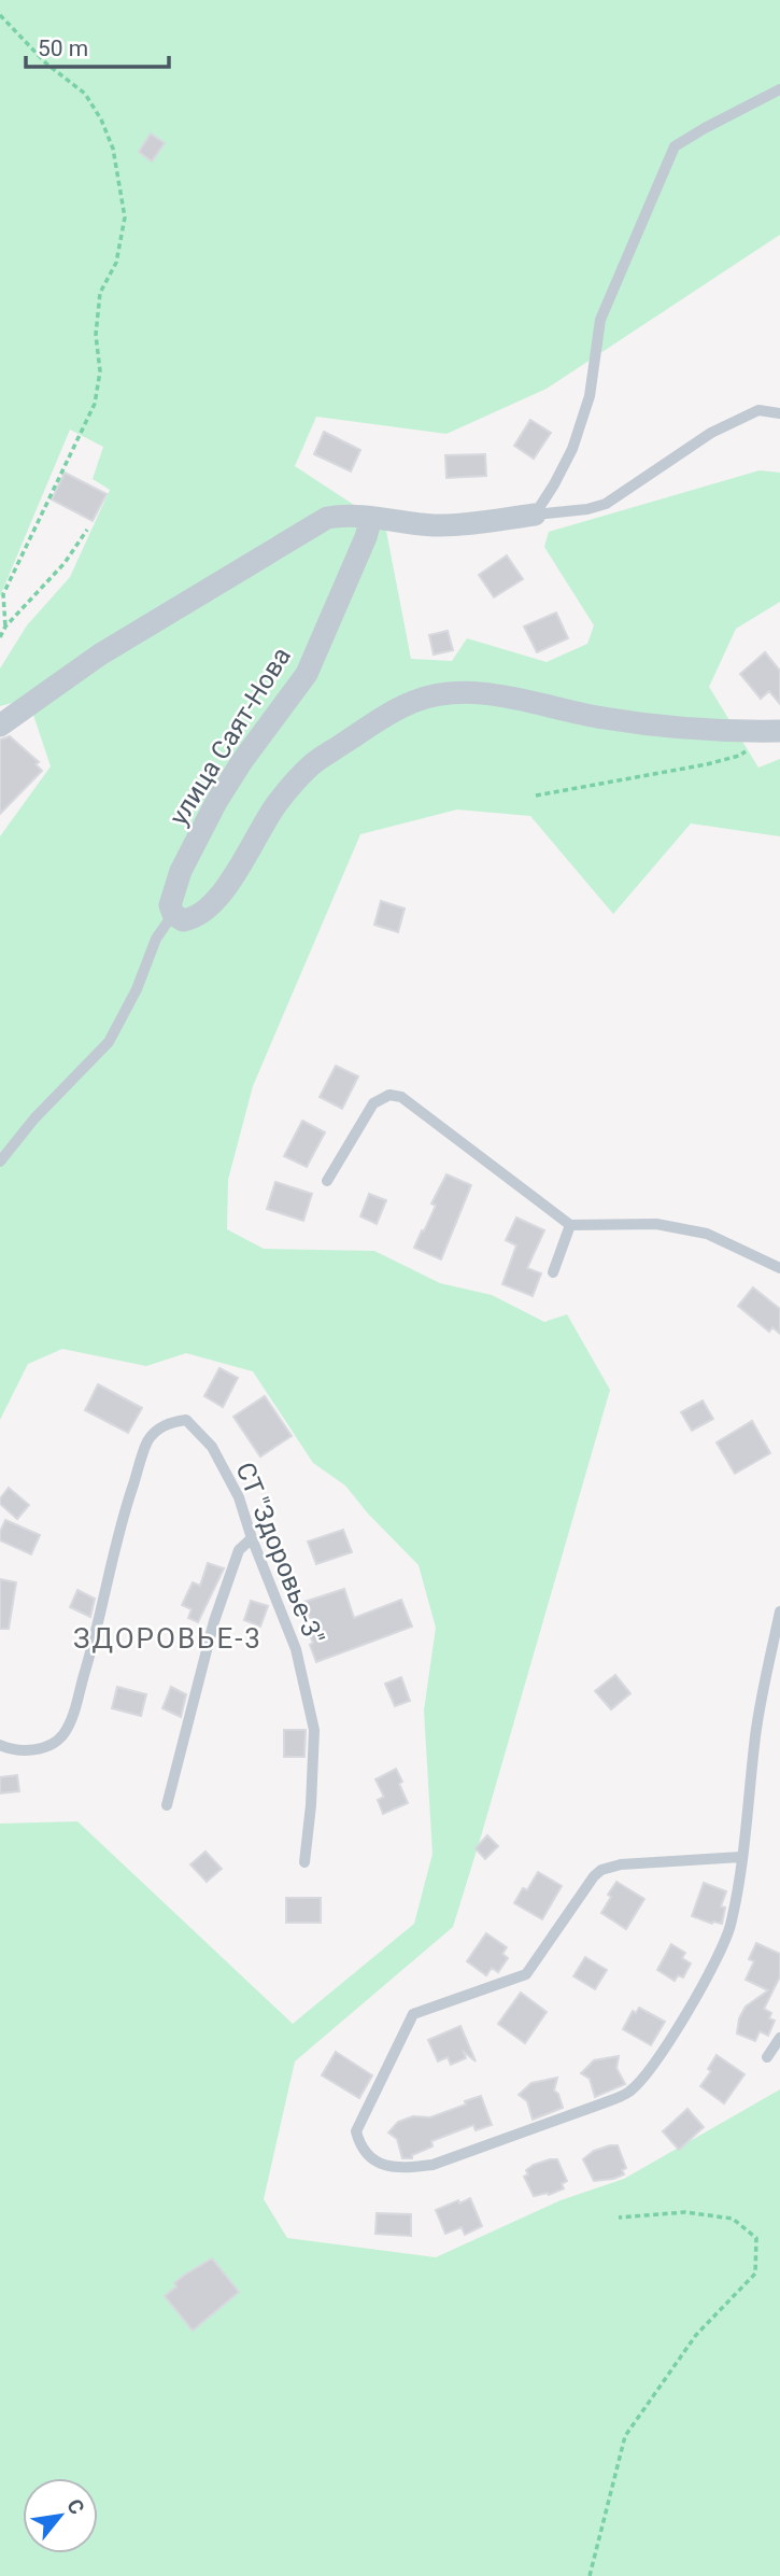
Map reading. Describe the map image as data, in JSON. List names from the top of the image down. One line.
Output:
{"streets":{"street":["улица Саят-Нова"],"lane":["СТ \"Здоровье-3\""]},"districts":["ЗДОРОВЬЕ-3"],"scale_bar":"50 m","north":"top right"}
